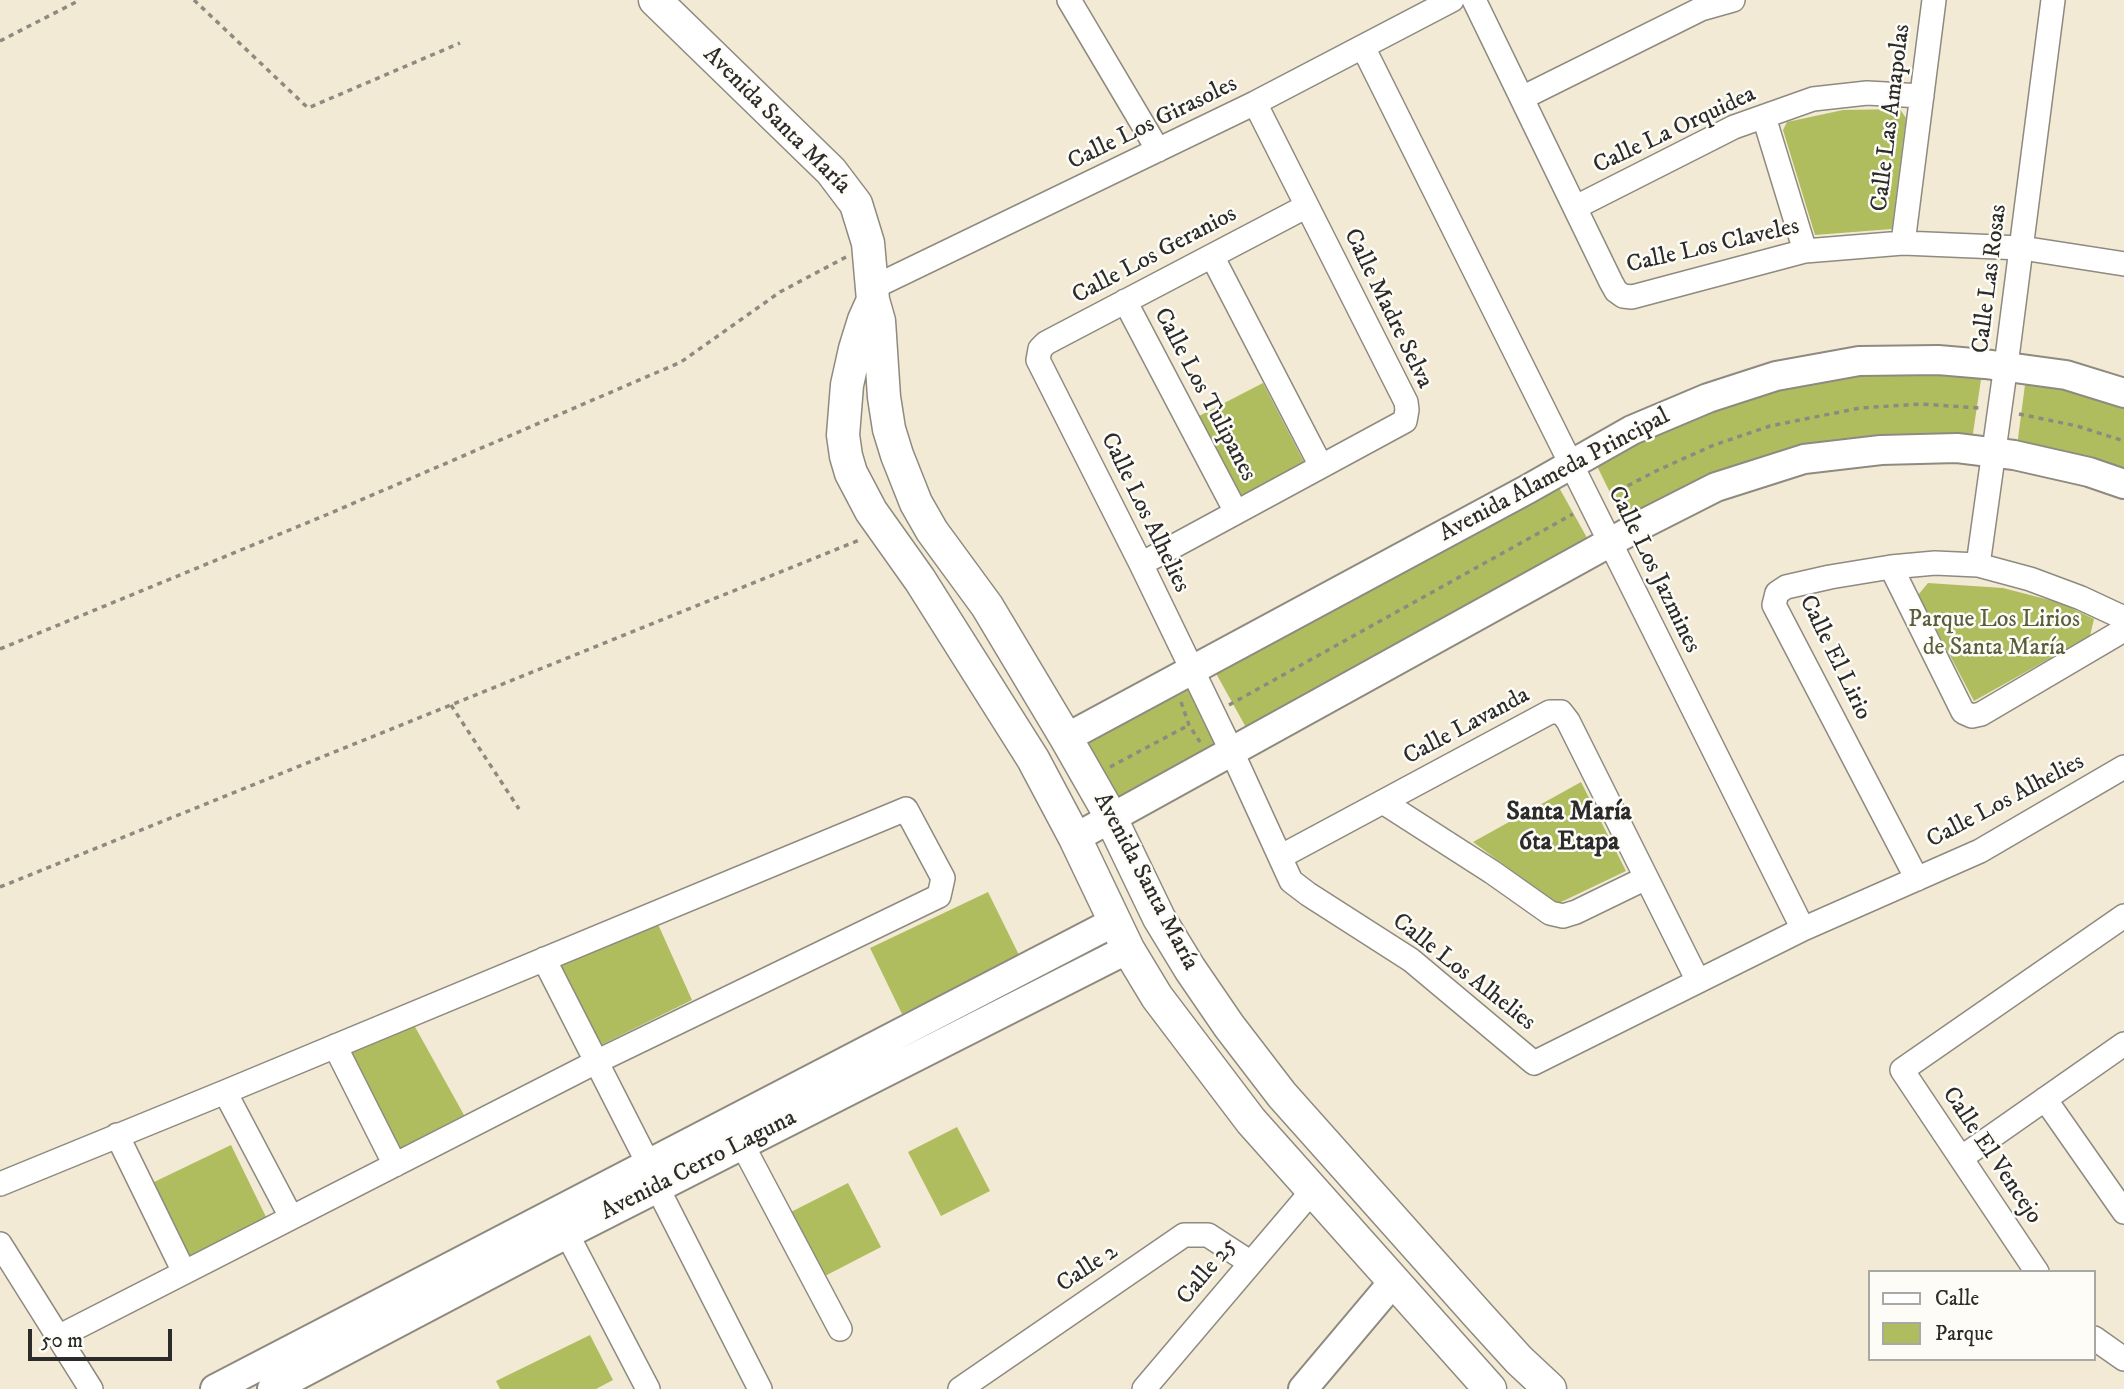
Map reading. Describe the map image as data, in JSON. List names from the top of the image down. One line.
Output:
{"streets":{"main road":["Avenida Santa María"],"street":["Calle Las Amapolas","Calle Los Girasoles","Calle La Orquidea","Calle Los Claveles","Calle Los Geranios","Calle Las Rosas","Calle Madre Selva","Calle Los Tulipanes","Avenida Alameda Principal","Calle Los Alhelies","Calle Los Jazmines","Calle El Lirio","Calle Lavanda","Calle El Vencejo","Avenida Cerro Laguna","Calle 2","Calle 25"]},"crossings":[["Calle Las Amapolas","Calle La Orquidea"],["Calle Las Amapolas","Calle Los Claveles"],["Avenida Santa María","Calle Los Girasoles"],["Avenida Santa María","Avenida Alameda Principal"],["Avenida Santa María","Avenida Cerro Laguna"],["Avenida Santa María","Calle 25"],["Calle Los Girasoles","Calle Madre Selva"],["Calle Los Girasoles","Calle Los Jazmines"],["Calle La Orquidea","Calle Los Claveles"],["Calle Los Claveles","Calle Las Rosas"],["Calle Los Geranios","Calle Madre Selva"],["Calle Los Geranios","Calle Los Tulipanes"],["Calle Los Geranios","Calle Los Alhelies"],["Calle Las Rosas","Avenida Alameda Principal"],["Calle Las Rosas","Calle El Lirio"],["Calle Madre Selva","Calle Los Tulipanes"],["Calle Madre Selva","Calle Los Alhelies"],["Avenida Alameda Principal","Calle Los Alhelies"],["Avenida Alameda Principal","Calle Los Jazmines"],["Calle Los Alhelies","Calle Los Jazmines"],["Calle Los Alhelies","Calle El Lirio"],["Calle Los Alhelies","Calle Lavanda"],["Calle 2","Calle 25"]],"districts":["Santa María 6ta Etapa"],"parks":["Parque Los Lirios de Santa María"],"legend":["Calle","Parque"],"scale_bar":"50 m"}
